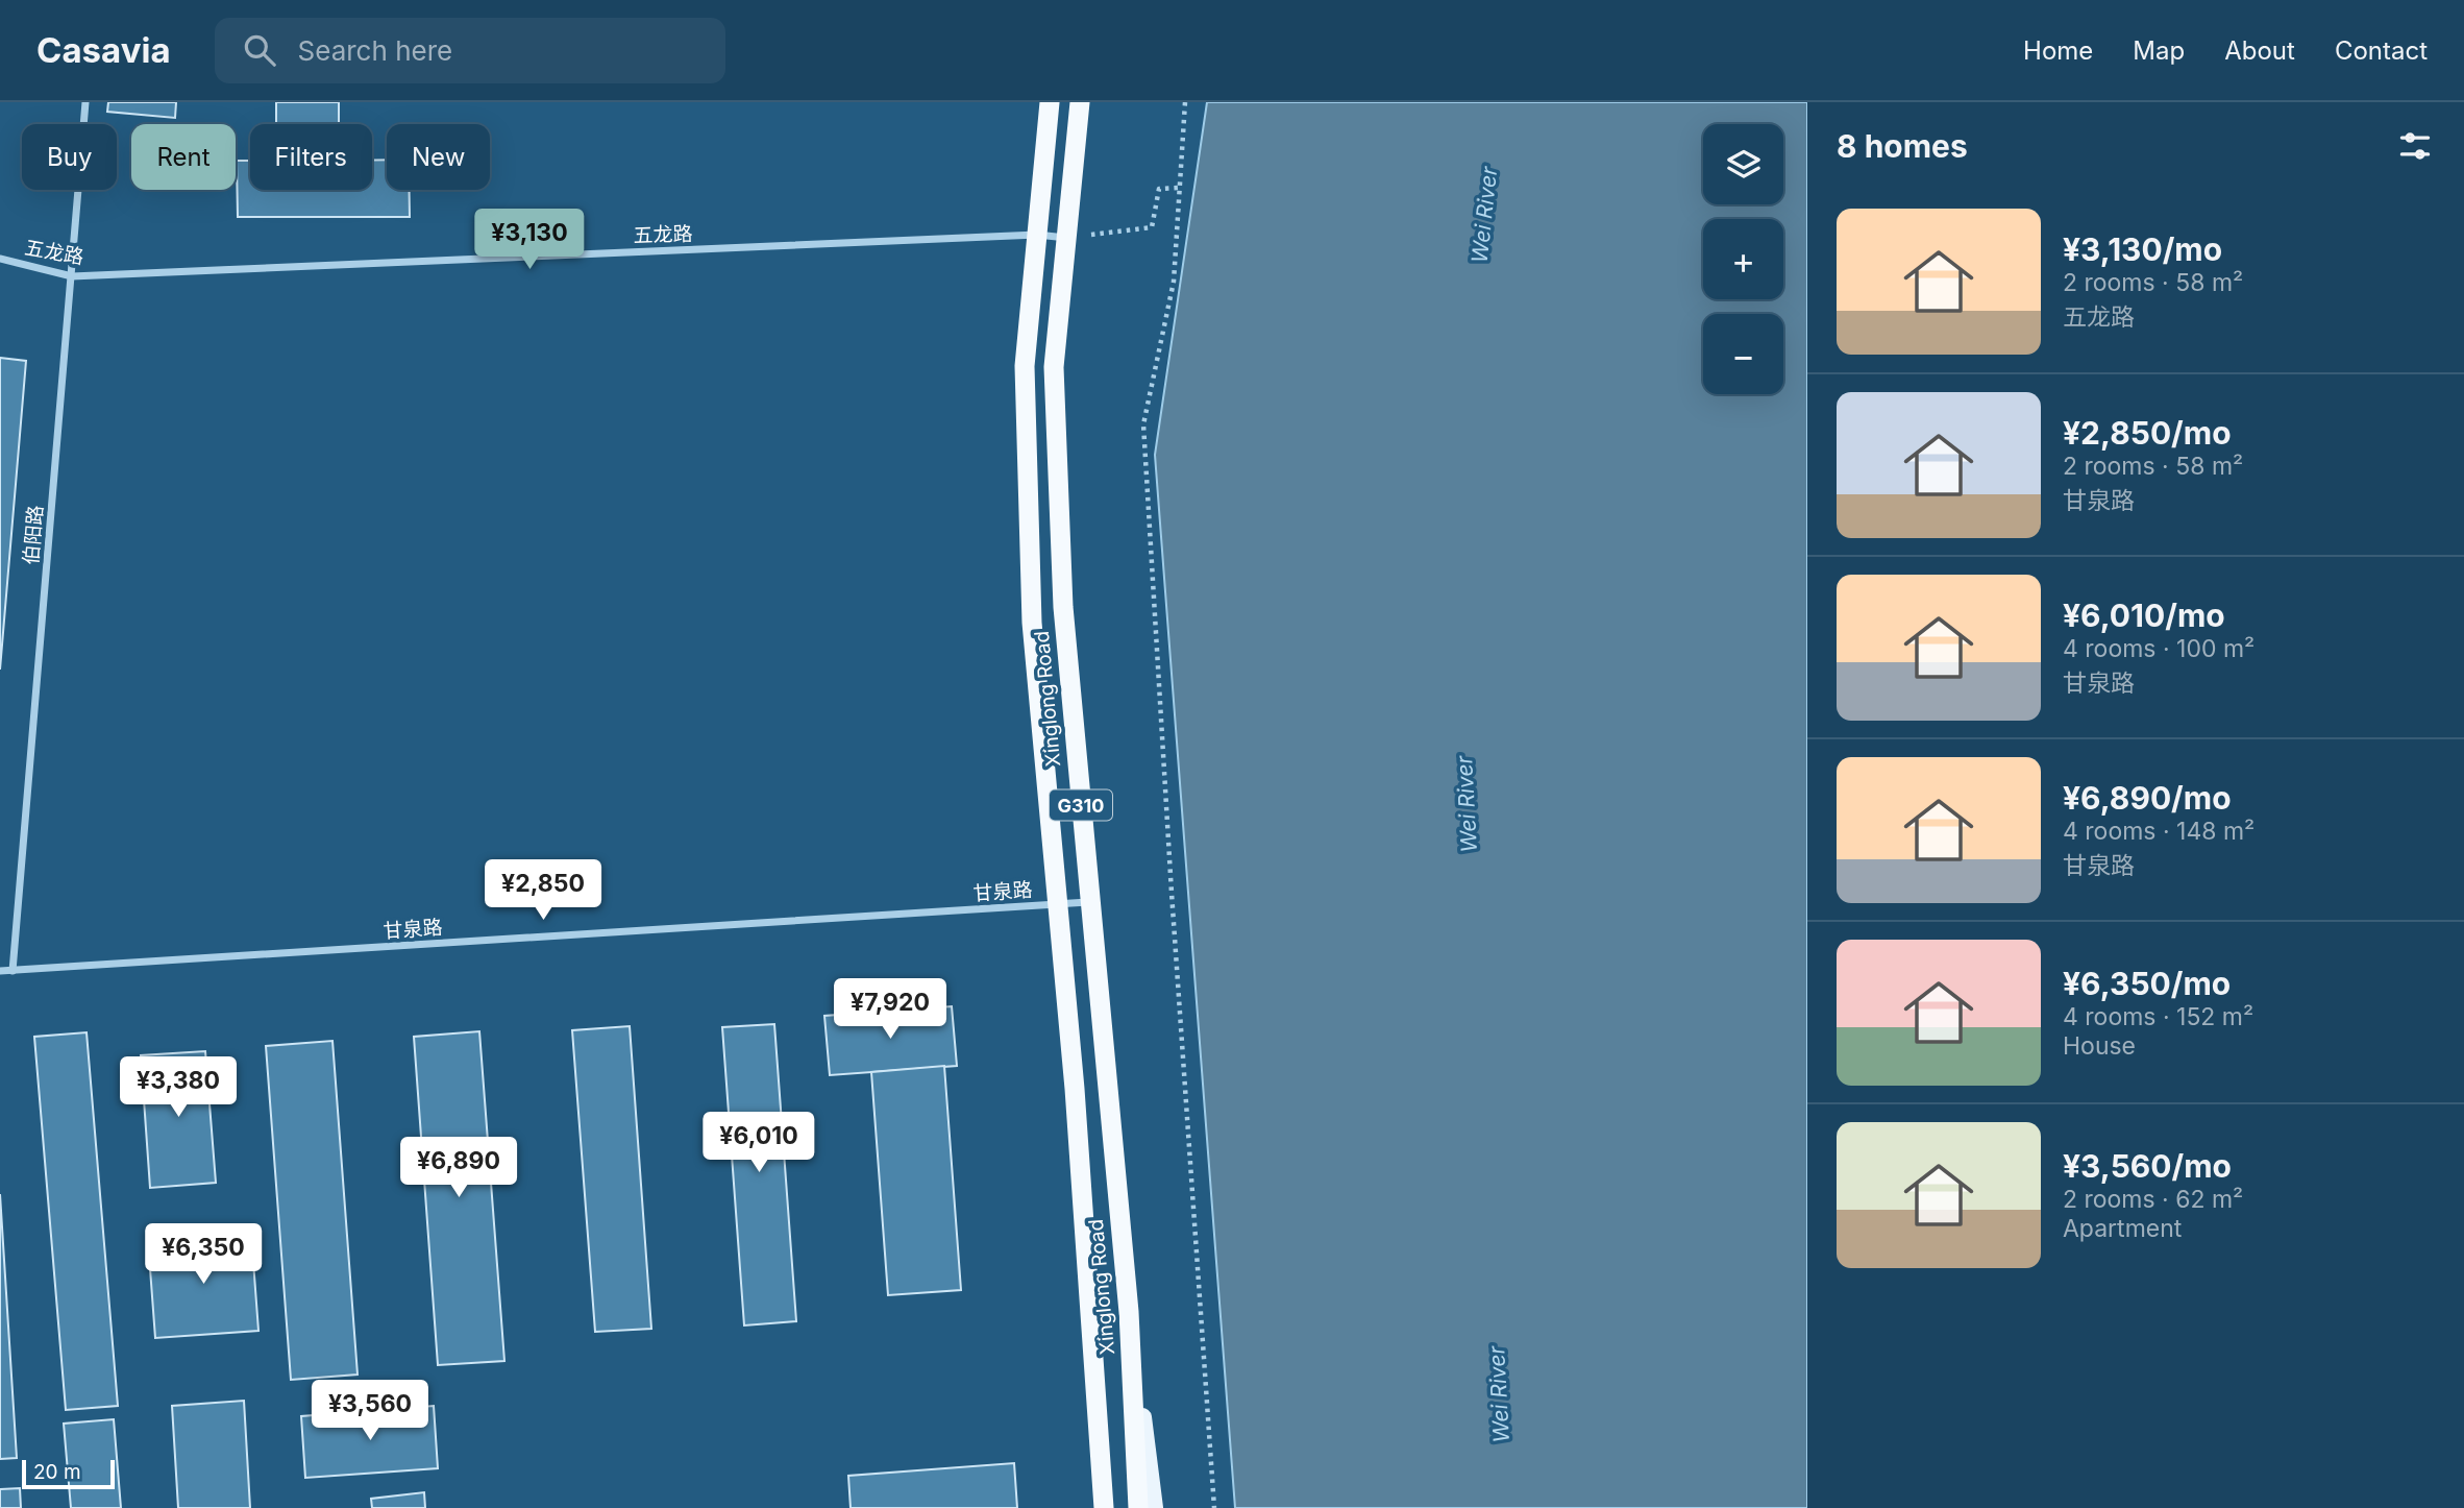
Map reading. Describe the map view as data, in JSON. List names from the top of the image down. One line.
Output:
{"streets":{"highway":["Xinglong Road","G310"],"street":["五龙路","伯阳路","甘泉路"]},"crossings":[["五龙路","伯阳路"],["五龙路","Xinglong Road"],["伯阳路","甘泉路"],["Xinglong Road","甘泉路"]],"water":["Wei River"],"scale_bar":"20 m","page":{"header":"Casavia","search":"Search here","nav":["Home","Map","About","Contact"],"heading":"8 homes","map_buttons":["+","−"],"chip":["Buy","Rent","Filters","New"],"list":[{"name":"¥3,130/mo","note":"2 rooms · 58 m² · 五龙路"},{"name":"¥2,850/mo","note":"2 rooms · 58 m² · 甘泉路"},{"name":"¥6,010/mo","note":"4 rooms · 100 m² · 甘泉路"},{"name":"¥6,890/mo","note":"4 rooms · 148 m² · 甘泉路"},{"name":"¥6,350/mo","note":"4 rooms · 152 m² · House"},{"name":"¥3,560/mo","note":"2 rooms · 62 m² · Apartment"}],"price":["¥3,130","¥2,850","¥7,920","¥3,380","¥6,010","¥6,890","¥6,350","¥3,560"],"scale":"20 m"}}
